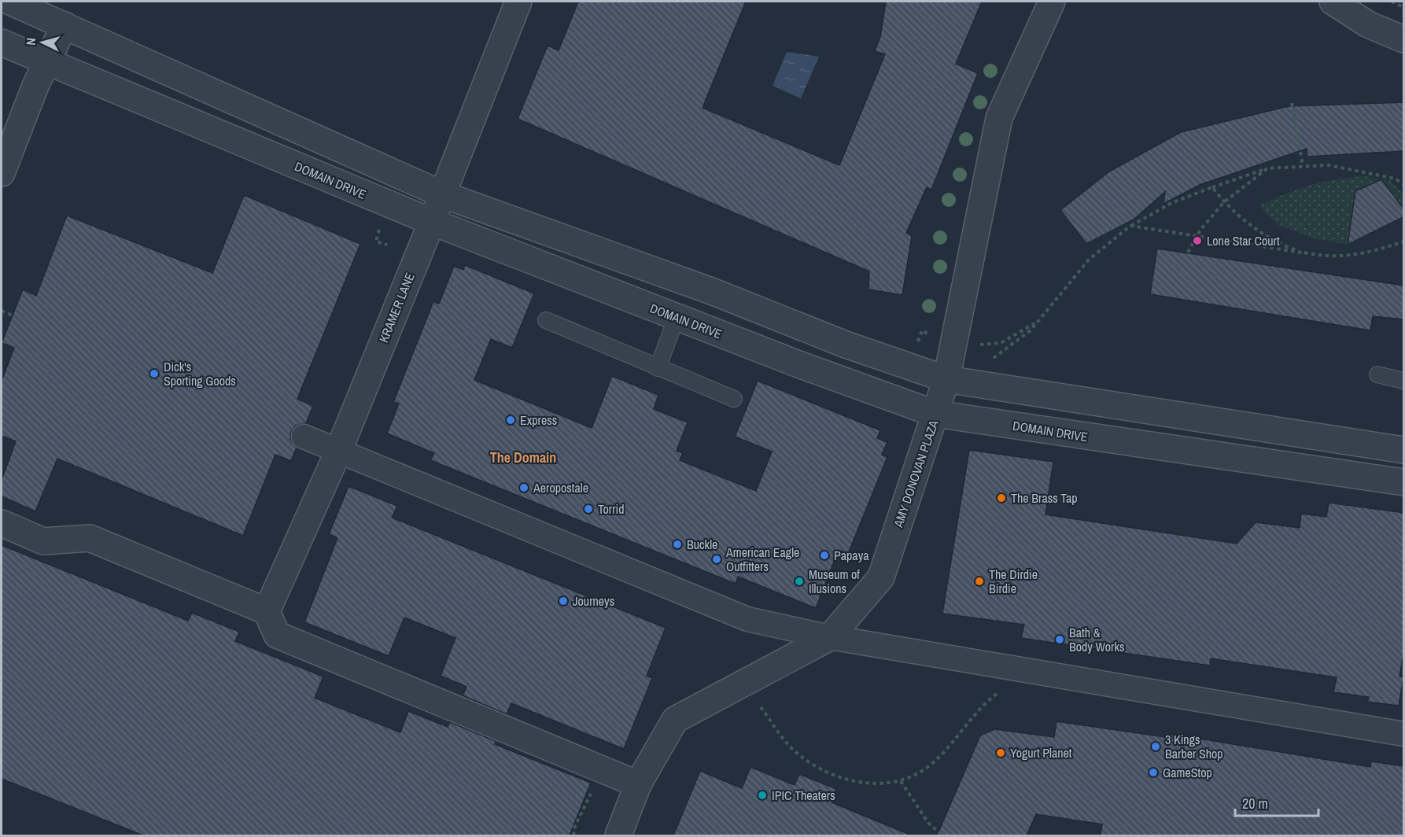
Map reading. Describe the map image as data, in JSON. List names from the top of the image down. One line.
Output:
{"streets":{"street":["DOMAIN DRIVE","KRAMER LANE","AMY DONOVAN PLAZA"]},"crossings":[["DOMAIN DRIVE","KRAMER LANE"],["DOMAIN DRIVE","AMY DONOVAN PLAZA"]],"districts":["The Domain"],"places":["Lone Star Court","Dick's Sporting Goods","Express","Aeropostale","The Brass Tap","Torrid","Buckle","Papaya","American Eagle Outfitters","Museum of Illusions","The Dirdie Birdie","Journeys","Bath & Body Works","3 Kings Barber Shop","Yogurt Planet","GameStop","IPIC Theaters"],"scale_bar":"20 m","north":"left"}
